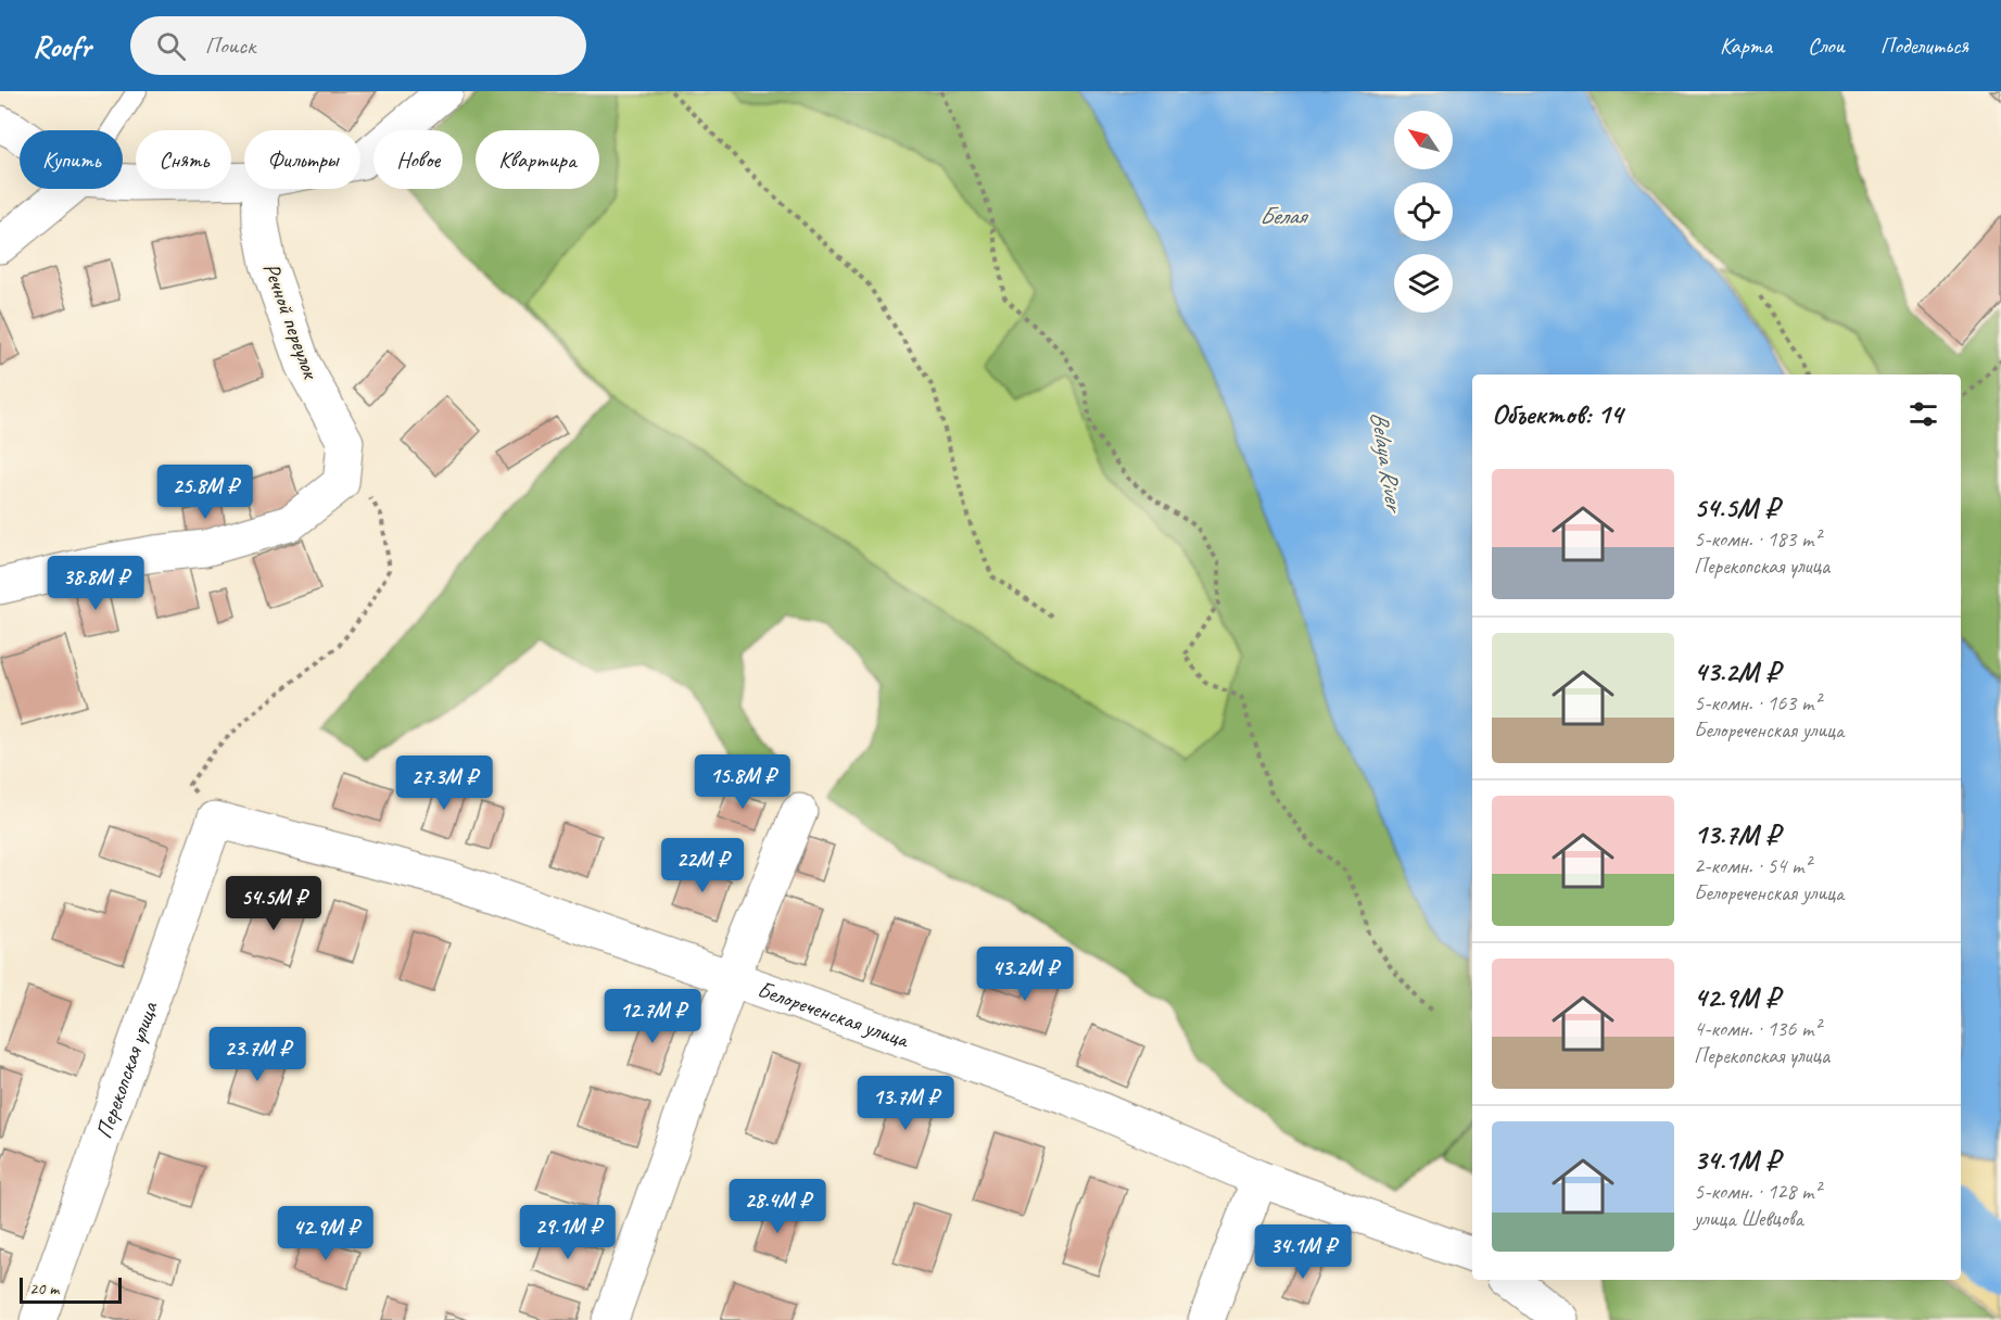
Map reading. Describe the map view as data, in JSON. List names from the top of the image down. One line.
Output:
{"streets":{"street":["Речной переулок","Белореченская улица","Перекопская улица"]},"crossings":[["Белореченская улица","Перекопская улица"]],"water":["Белая","Belaya River"],"scale_bar":"20 m","north":"top left","page":{"header":"Roofr","search":"Поиск","nav":["Карта","Слои","Поделиться"],"chip":["Купить","Снять","Фильтры","Новое","Квартира"],"heading":"Объектов: 14","list":[{"name":"54.5M ₽","note":"5-комн. · 183 m² · Перекопская улица"},{"name":"43.2M ₽","note":"5-комн. · 163 m² · Белореченская улица"},{"name":"13.7M ₽","note":"2-комн. · 54 m² · Белореченская улица"},{"name":"42.9M ₽","note":"4-комн. · 136 m² · Перекопская улица"},{"name":"34.1M ₽","note":"5-комн. · 128 m² · улица Шевцова"}],"price":["25.8M ₽","38.8M ₽","15.8M ₽","27.3M ₽","22M ₽","54.5M ₽","43.2M ₽","12.7M ₽","23.7M ₽","13.7M ₽","28.4M ₽","29.1M ₽","42.9M ₽","34.1M ₽"],"scale":"20 m"}}
